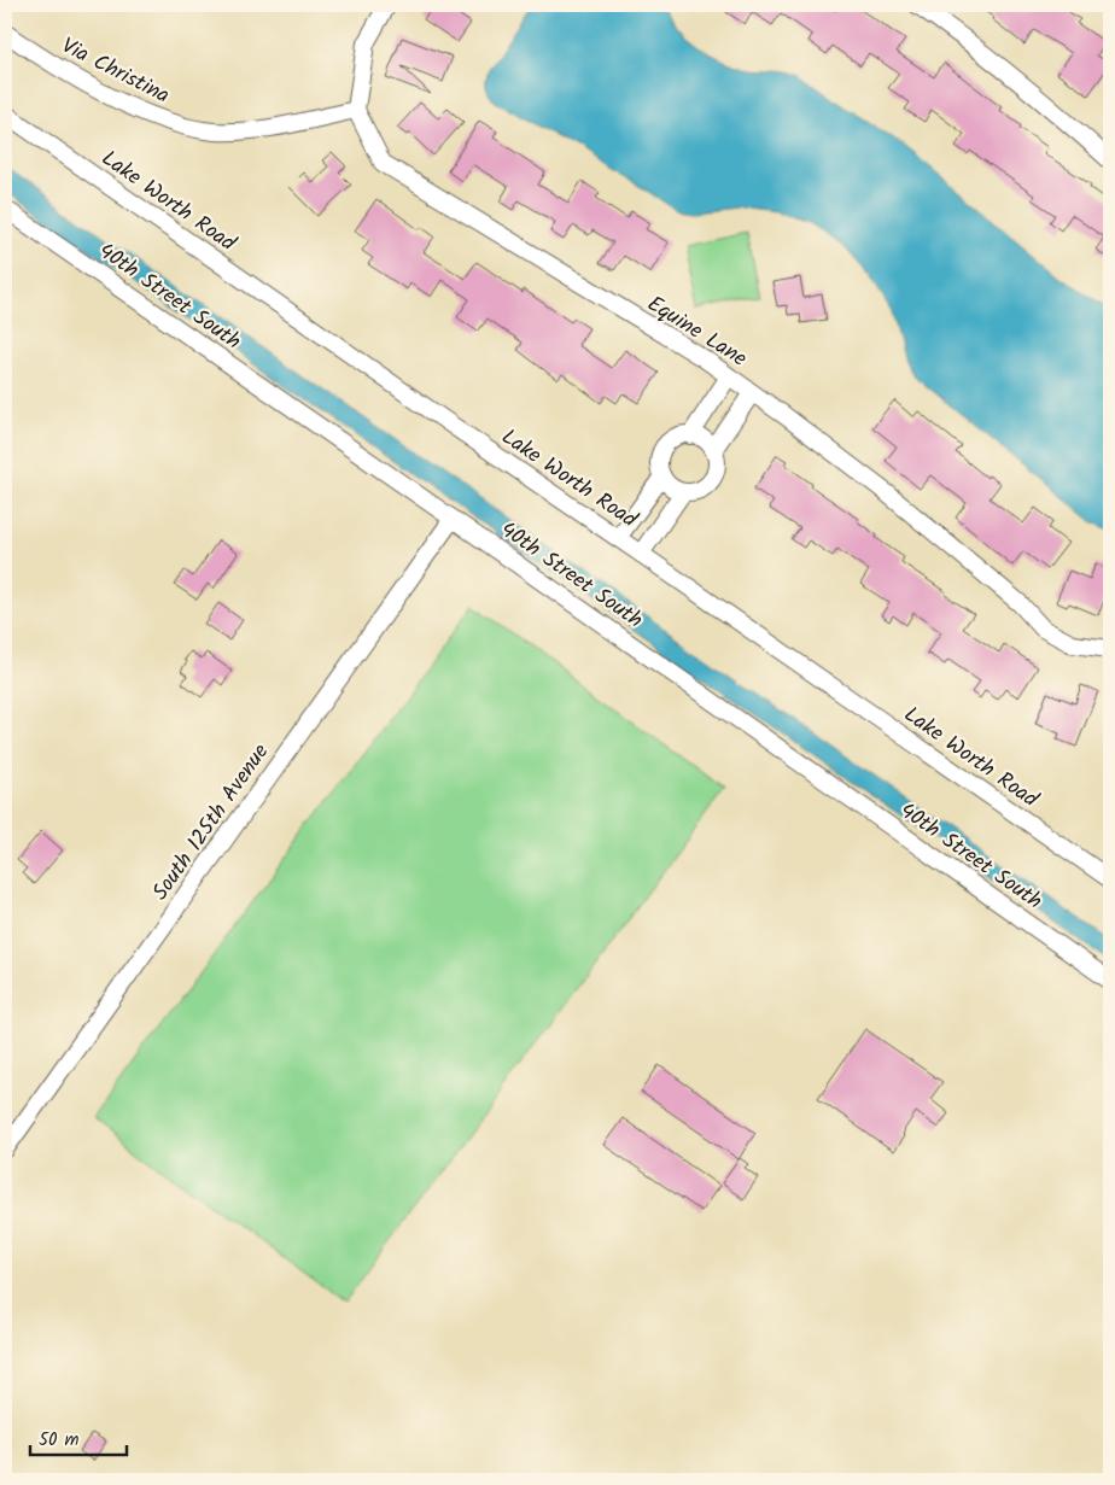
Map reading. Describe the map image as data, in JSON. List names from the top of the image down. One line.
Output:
{"streets":{"street":["Via Christina","Lake Worth Road","40th Street South","Equine Lane","South 125th Avenue"]},"crossings":[["Via Christina","Equine Lane"],["40th Street South","South 125th Avenue"]],"scale_bar":"50 m"}
